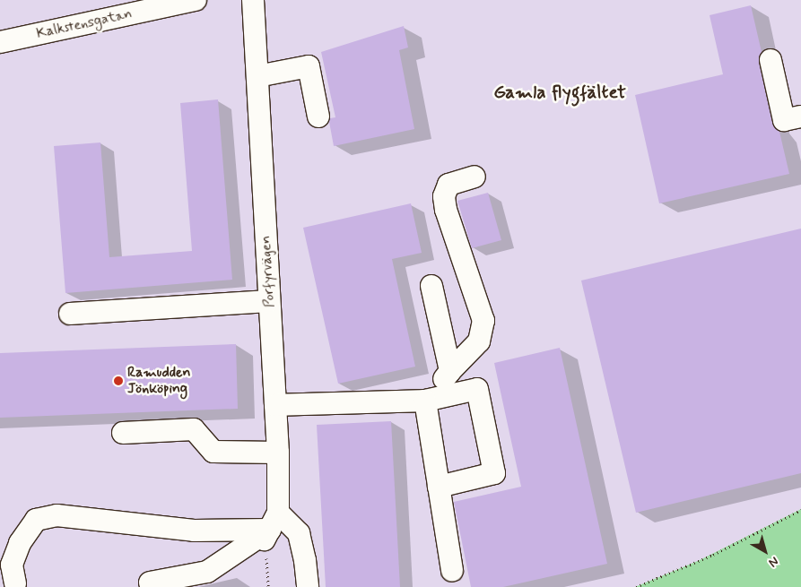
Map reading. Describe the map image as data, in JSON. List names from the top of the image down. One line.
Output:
{"streets":{"street":["Kalkstensgatan","Porfyrvägen"]},"districts":["Gamla flygfältet"],"places":["Ramudden Jönköping"],"north":"bottom right"}
